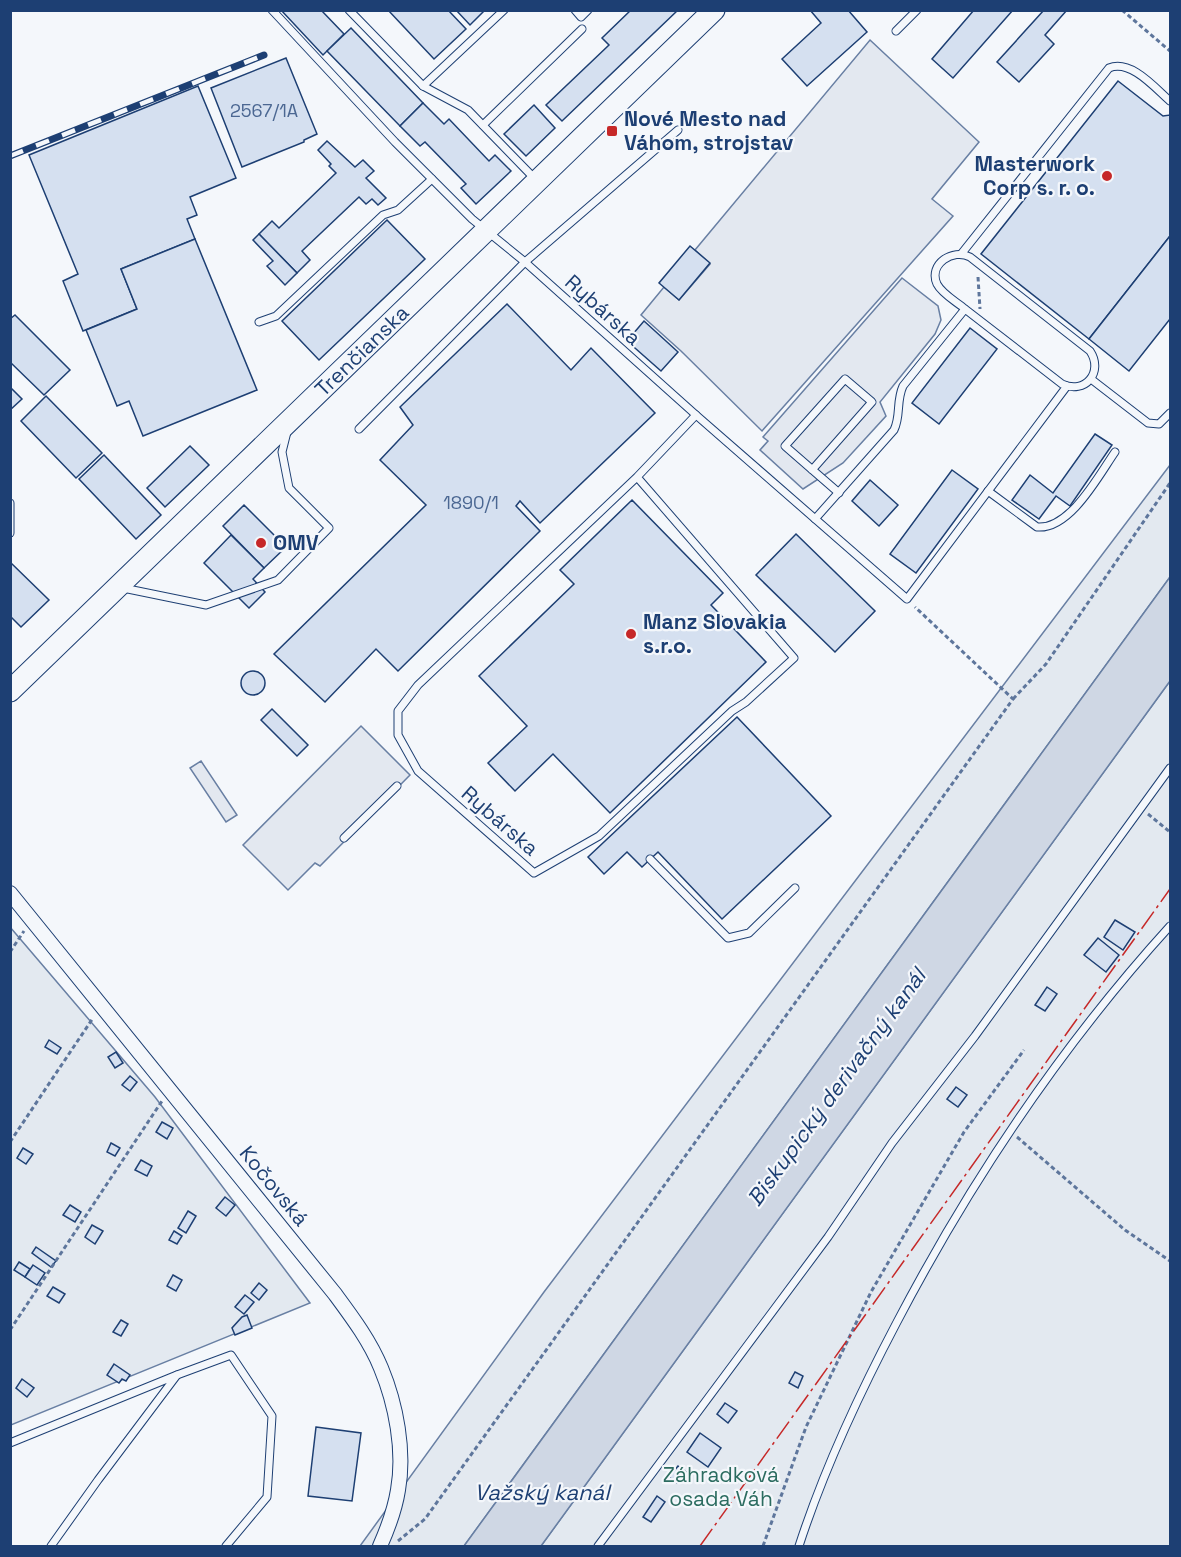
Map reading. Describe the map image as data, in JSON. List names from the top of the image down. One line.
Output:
{"streets":{"main road":["Trenčianska"],"street":["Kočovská"],"lane":["Rybárska"]},"crossings":[["Rybárska","Trenčianska"]],"water":["Biskupický derivačný kanál","Važský kanál"],"parks":["Záhradková osada Váh"],"places":{"transit":["Nové Mesto nad Váhom, strojstav"],"other":["Masterwork Corp s. r. o.","OMV","Manz Slovakia s.r.o."]},"house_numbers":["2567/1A","1890/1"]}
